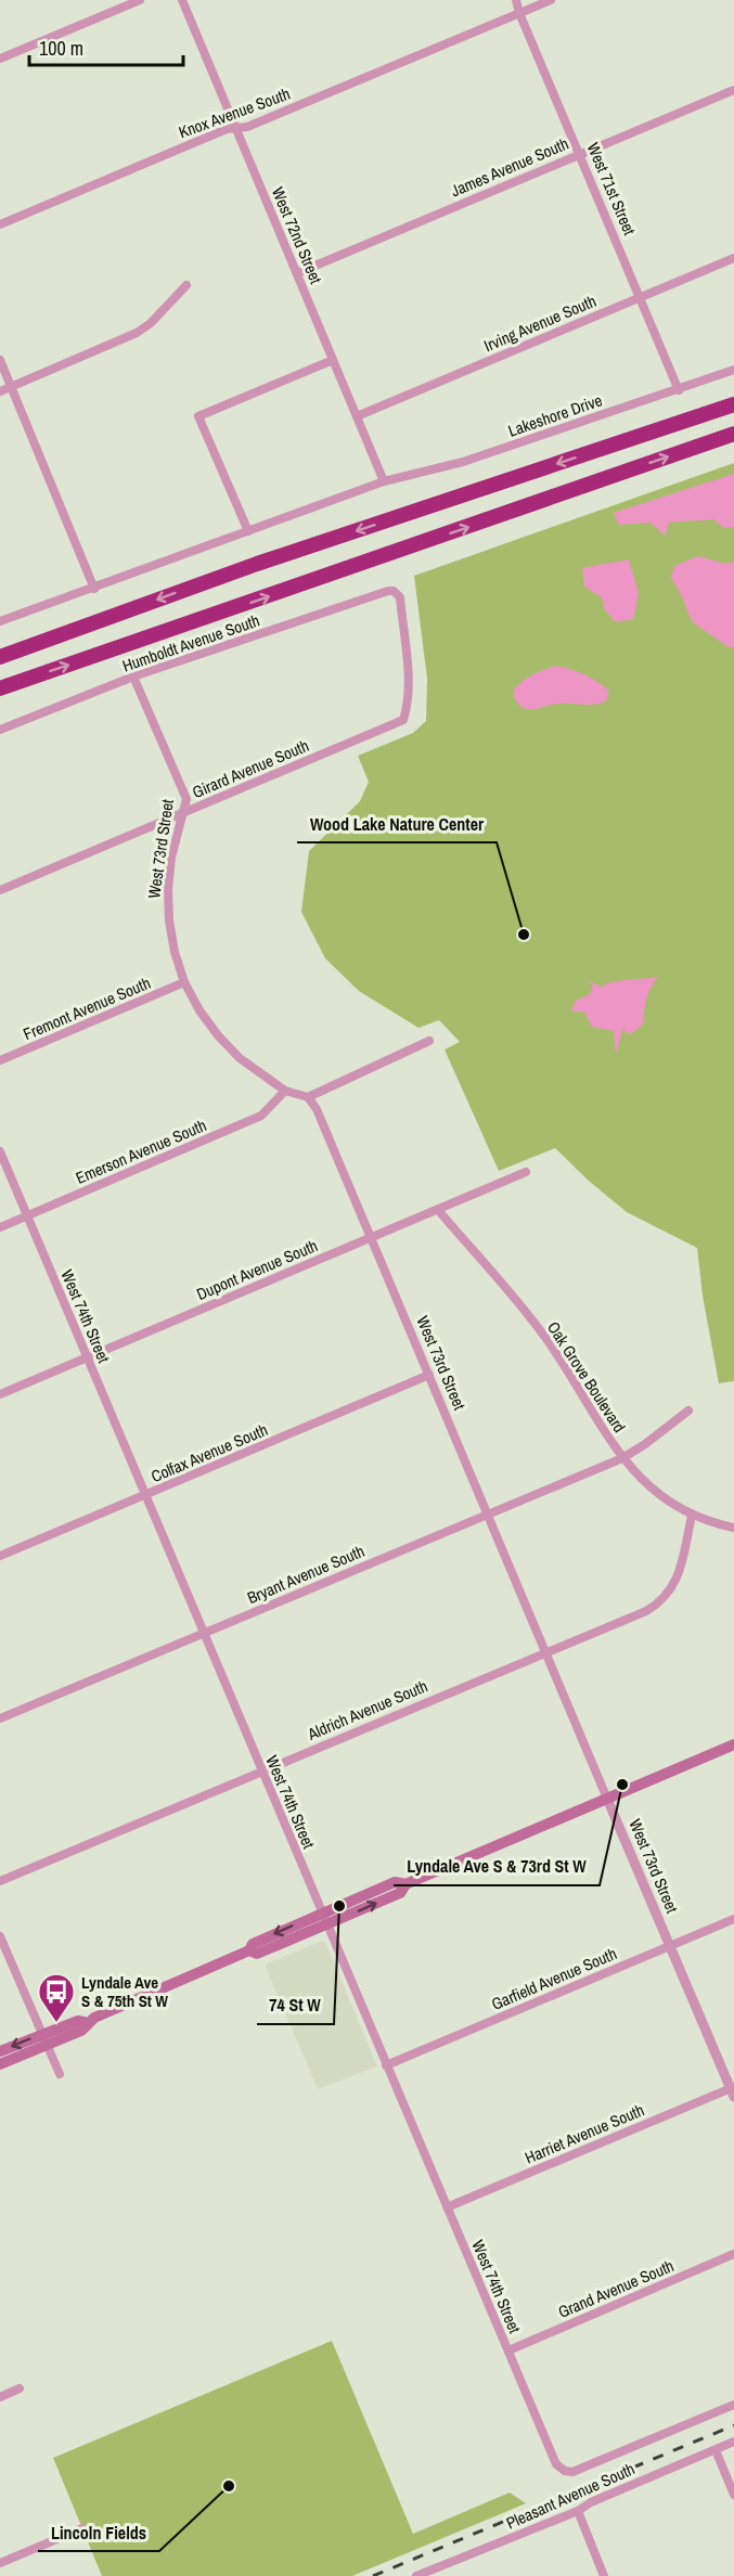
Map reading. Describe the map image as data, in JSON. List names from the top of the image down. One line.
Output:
{"streets":{"street":["Knox Avenue South","James Avenue South","West 71st Street","West 72nd Street","Irving Avenue South","Lakeshore Drive","Humboldt Avenue South","Girard Avenue South","West 73rd Street","Fremont Avenue South","Emerson Avenue South","Dupont Avenue South","West 74th Street","Oak Grove Boulevard","Colfax Avenue South","Bryant Avenue South","Aldrich Avenue South","Garfield Avenue South","Harriet Avenue South","Grand Avenue South","Pleasant Avenue South"]},"crossings":[["Knox Avenue South","West 71st Street"],["Knox Avenue South","West 72nd Street"],["James Avenue South","West 71st Street"],["James Avenue South","West 72nd Street"],["West 71st Street","Irving Avenue South"],["West 71st Street","Lakeshore Drive"],["West 72nd Street","Irving Avenue South"],["West 72nd Street","Lakeshore Drive"],["Humboldt Avenue South","Girard Avenue South"],["Humboldt Avenue South","West 73rd Street"],["Girard Avenue South","West 73rd Street"],["West 73rd Street","Fremont Avenue South"],["West 73rd Street","Emerson Avenue South"],["West 73rd Street","Dupont Avenue South"],["West 73rd Street","Colfax Avenue South"],["West 73rd Street","Bryant Avenue South"],["West 73rd Street","Aldrich Avenue South"],["West 73rd Street","Garfield Avenue South"],["West 73rd Street","Harriet Avenue South"],["Emerson Avenue South","West 74th Street"],["Dupont Avenue South","West 74th Street"],["Dupont Avenue South","Oak Grove Boulevard"],["West 74th Street","Colfax Avenue South"],["West 74th Street","Bryant Avenue South"],["West 74th Street","Aldrich Avenue South"],["West 74th Street","Garfield Avenue South"],["West 74th Street","Harriet Avenue South"],["West 74th Street","Grand Avenue South"],["West 74th Street","Pleasant Avenue South"],["Oak Grove Boulevard","Bryant Avenue South"],["Oak Grove Boulevard","Aldrich Avenue South"]],"places":{"other":["Wood Lake Nature Center","Lyndale Ave S & 73rd St W","74 St W","Lincoln Fields"],"bus stop":["Lyndale Ave S & 75th St W"]},"scale_bar":"100 m"}
